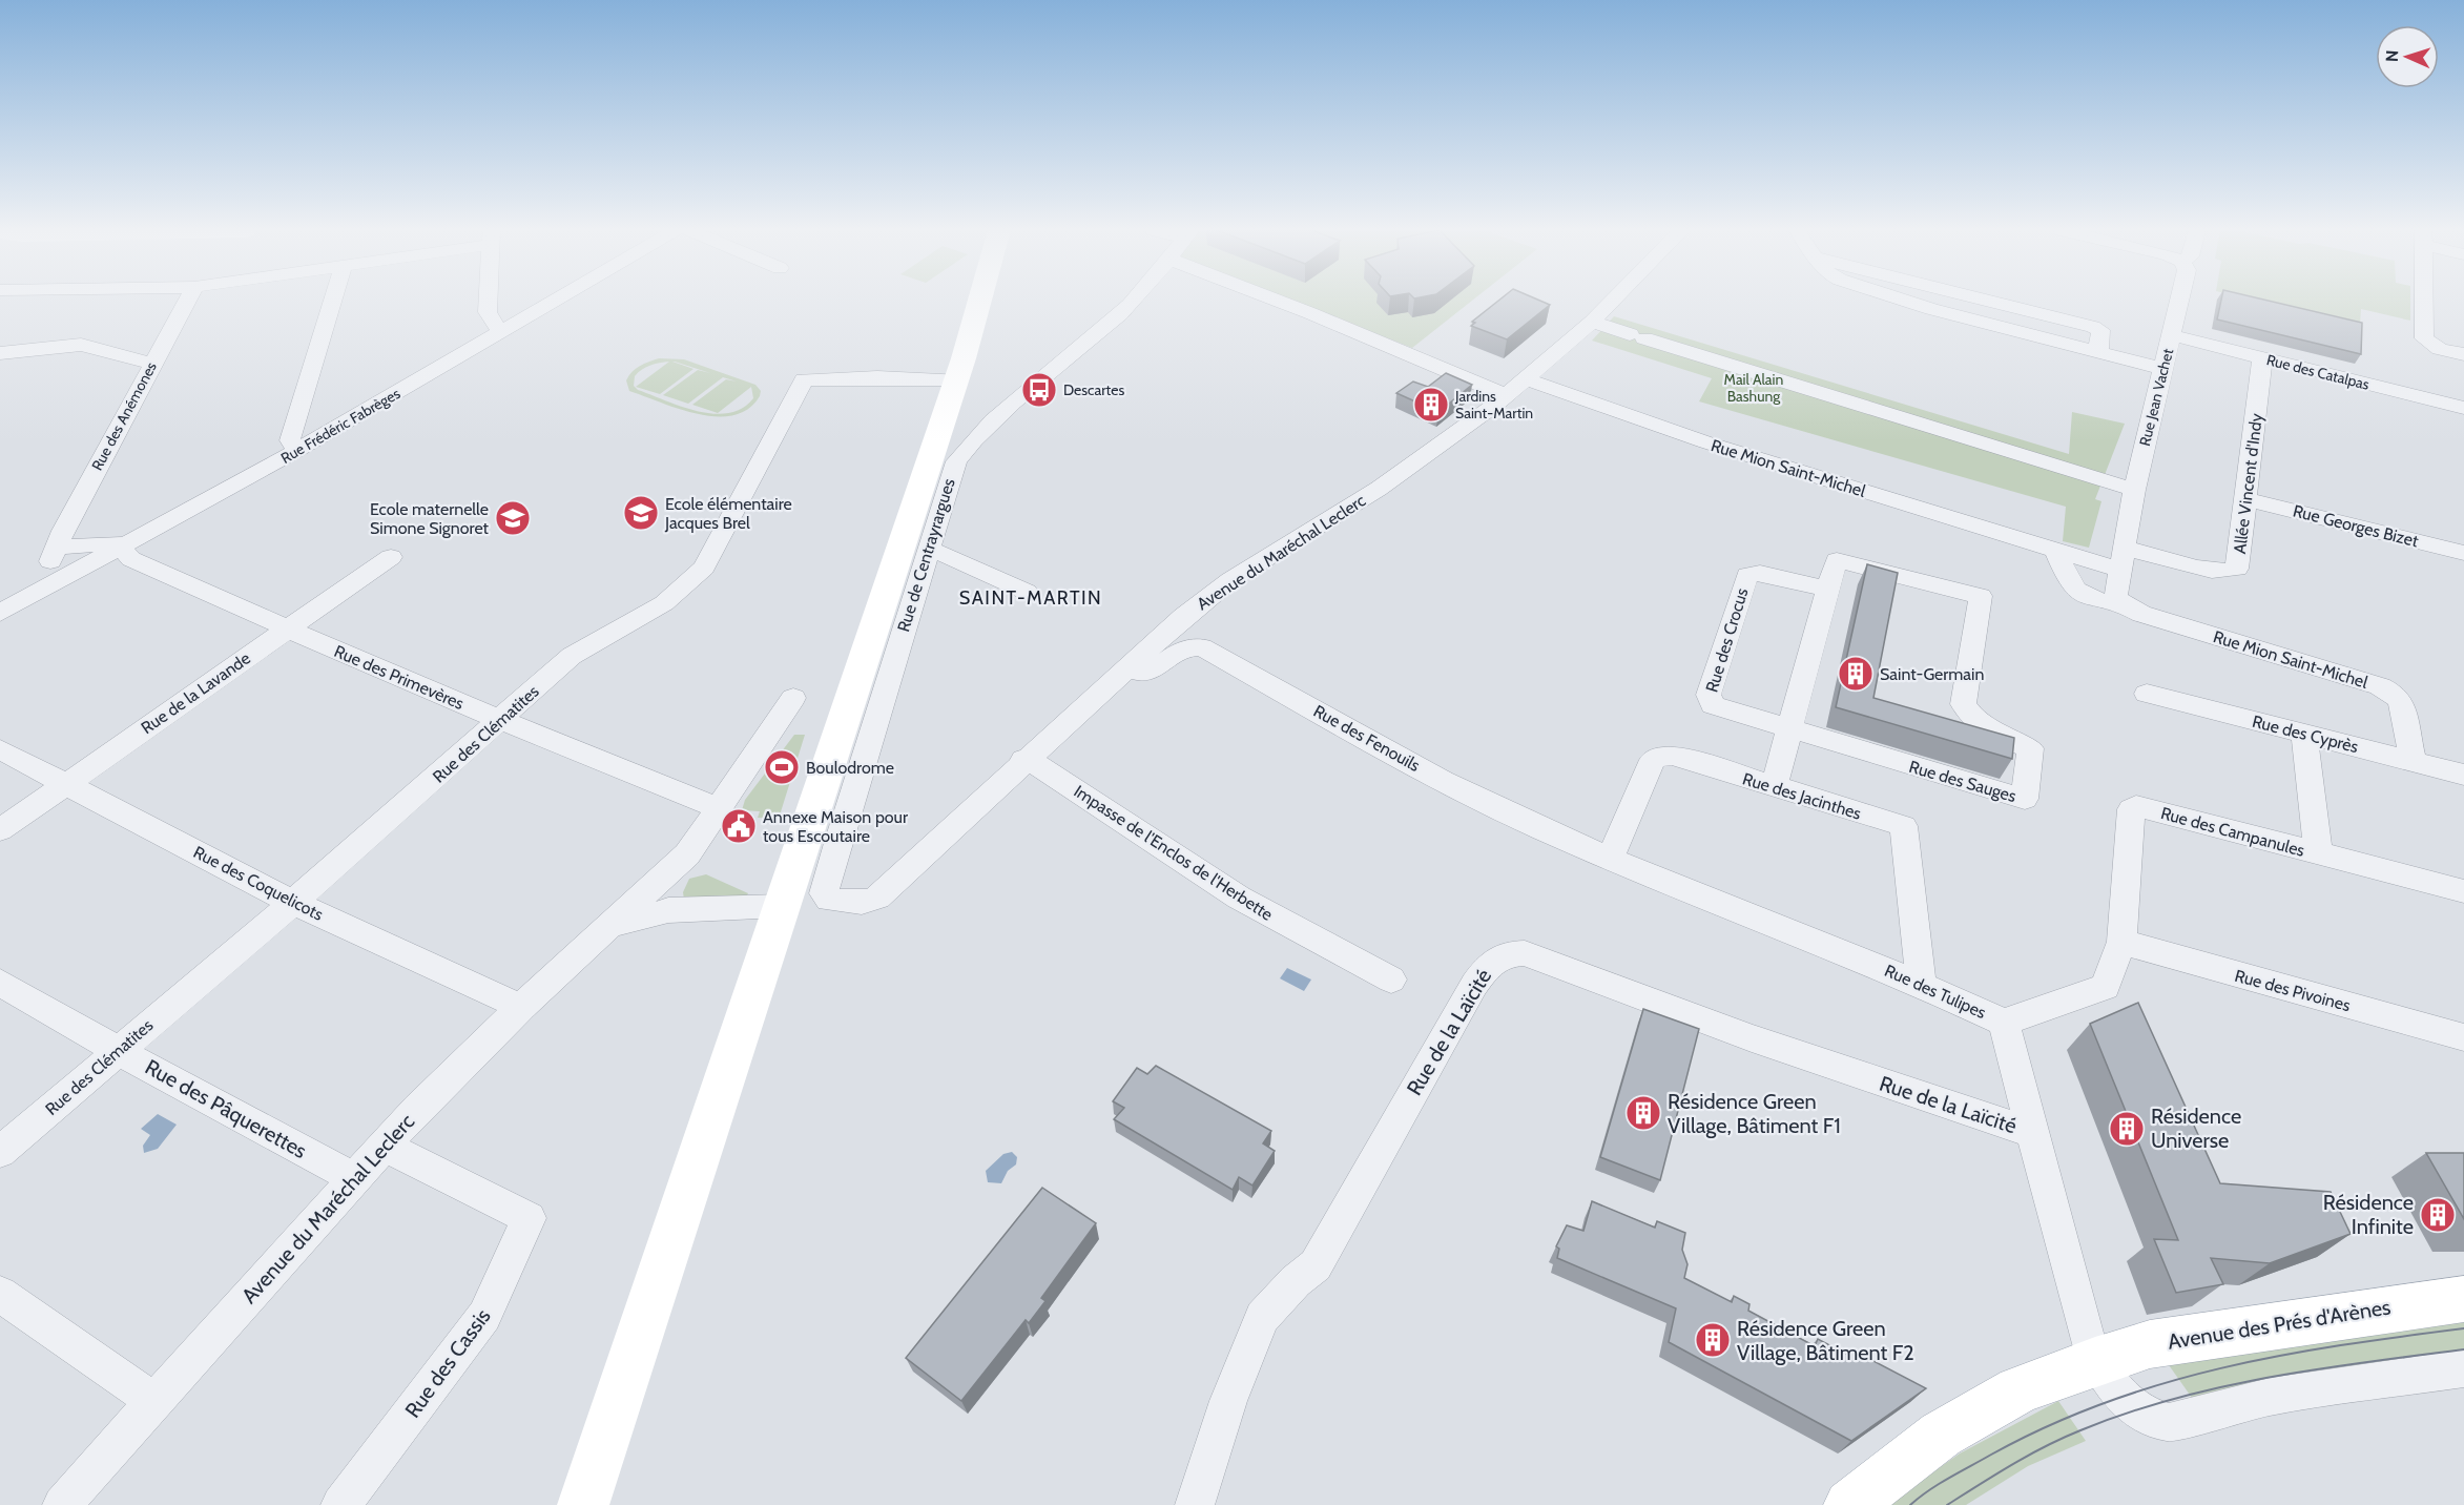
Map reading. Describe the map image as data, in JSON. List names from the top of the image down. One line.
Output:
{"streets":{"street":["Rue des Catalpas","Rue Jean Vachet","Rue des Anémones","Rue Frédéric Fabrèges","Rue Mion Saint-Michel","Allée Vincent d'Indy","Rue Georges Bizet","Avenue du Maréchal Leclerc","Rue de Centrayrargues","Rue des Crocus","Rue des Primevères","Rue de la Lavande","Rue des Clématites","Rue des Cyprès","Rue des Fenouils","Rue des Sauges","Rue des Jacinthes","Rue des Campanules","Impasse de l'Enclos de l'Herbette","Rue des Coquelicots","Rue des Pivoines","Rue des Tulipes","Rue de la Laïcité","Rue des Pâquerettes","Avenue des Prés d'Arènes","Rue des Cassis"]},"crossings":[["Rue des Catalpas","Rue Jean Vachet"],["Rue des Catalpas","Allée Vincent d'Indy"],["Rue Jean Vachet","Rue Mion Saint-Michel"],["Rue Jean Vachet","Allée Vincent d'Indy"],["Rue des Anémones","Rue Frédéric Fabrèges"],["Rue Frédéric Fabrèges","Rue des Primevères"],["Rue Mion Saint-Michel","Allée Vincent d'Indy"],["Rue Mion Saint-Michel","Avenue du Maréchal Leclerc"],["Rue Mion Saint-Michel","Rue des Cyprès"],["Allée Vincent d'Indy","Rue Georges Bizet"],["Avenue du Maréchal Leclerc","Rue de Centrayrargues"],["Avenue du Maréchal Leclerc","Rue des Primevères"],["Avenue du Maréchal Leclerc","Rue des Fenouils"],["Avenue du Maréchal Leclerc","Impasse de l'Enclos de l'Herbette"],["Avenue du Maréchal Leclerc","Rue des Coquelicots"],["Avenue du Maréchal Leclerc","Rue des Pâquerettes"],["Avenue du Maréchal Leclerc","Rue des Cassis"],["Rue des Crocus","Rue des Sauges"],["Rue des Primevères","Rue de la Lavande"],["Rue des Primevères","Rue des Clématites"],["Rue de la Lavande","Rue des Coquelicots"],["Rue des Clématites","Rue des Coquelicots"],["Rue des Clématites","Rue des Pâquerettes"],["Rue des Cyprès","Rue des Campanules"],["Rue des Fenouils","Rue des Jacinthes"],["Rue des Fenouils","Rue des Tulipes"],["Rue des Sauges","Rue des Jacinthes"],["Rue des Jacinthes","Rue des Tulipes"],["Rue des Campanules","Rue des Pivoines"],["Rue des Campanules","Rue des Tulipes"],["Rue des Tulipes","Rue de la Laïcité"],["Rue des Tulipes","Avenue des Prés d'Arènes"]],"districts":["SAINT-MARTIN"],"parks":["Mail Alain Bashung"],"places":{"bus stop":["Descartes"],"building":["Jardins Saint-Martin","Saint-Germain","Résidence Green Village, Bâtiment F1","Résidence Universe","Résidence Infinite","Résidence Green Village, Bâtiment F2"],"school or university":["Ecole élémentaire Jacques Brel","Ecole maternelle Simone Signoret"],"sports":["Boulodrome"],"public building":["Annexe Maison pour tous Escoutaire"]},"north":"left"}
